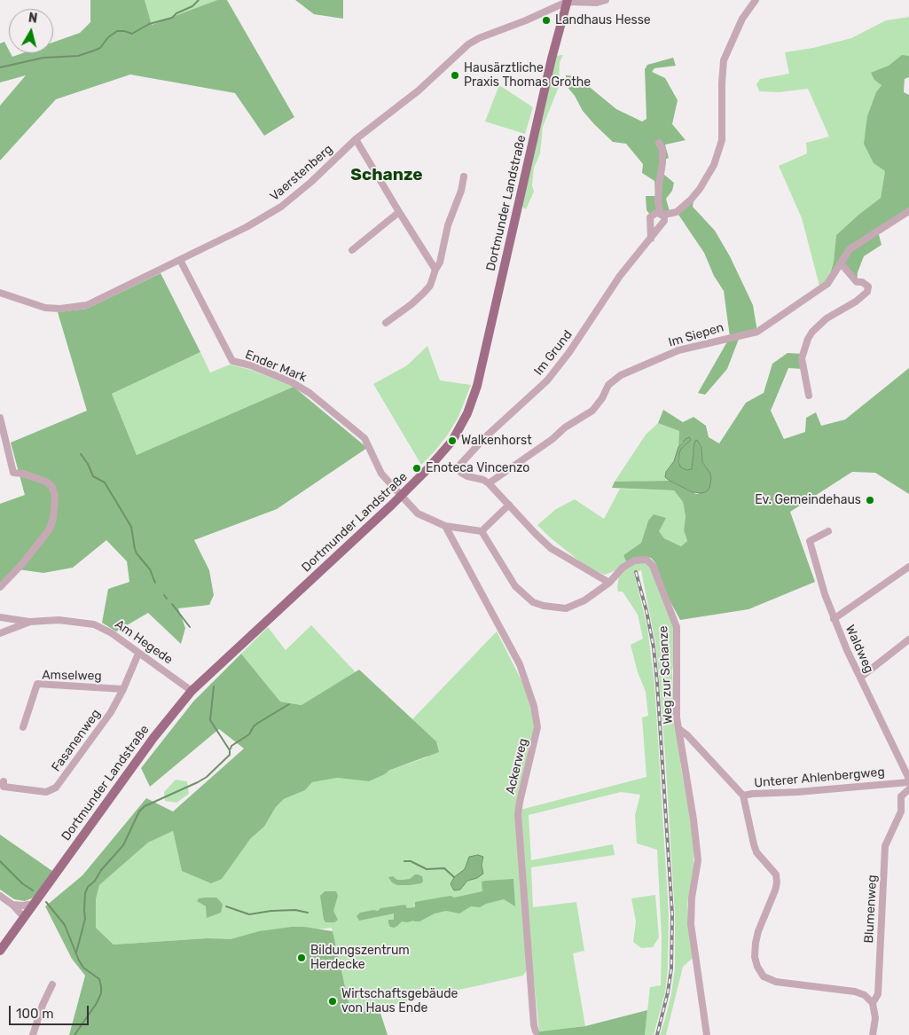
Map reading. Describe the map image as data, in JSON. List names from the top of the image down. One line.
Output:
{"streets":{"main road":["Dortmunder Landstraße"],"street":["Vaerstenberg","Im Siepen","Im Grund","Ender Mark","Am Hegede","Waldweg","Weg zur Schanze","Amselweg","Fasanenweg","Ackerweg","Unterer Ahlenbergweg","Blumenweg"]},"crossings":[["Vaerstenberg","Dortmunder Landstraße"],["Vaerstenberg","Ender Mark"],["Dortmunder Landstraße","Ender Mark"],["Dortmunder Landstraße","Am Hegede"],["Im Siepen","Im Grund"],["Ender Mark","Weg zur Schanze"],["Ender Mark","Ackerweg"],["Am Hegede","Fasanenweg"],["Waldweg","Unterer Ahlenbergweg"],["Weg zur Schanze","Unterer Ahlenbergweg"],["Amselweg","Fasanenweg"]],"districts":["Schanze"],"places":["Landhaus Hesse","Hausärztliche Praxis Thomas Grothe","Walkenhorst","Enoteca Vincenzo","Ev. Gemeindehaus","Bildungszentrum Herdecke","Wirtschaftsgebäude von Haus Ende"],"scale_bar":"100 m","north":"top"}
